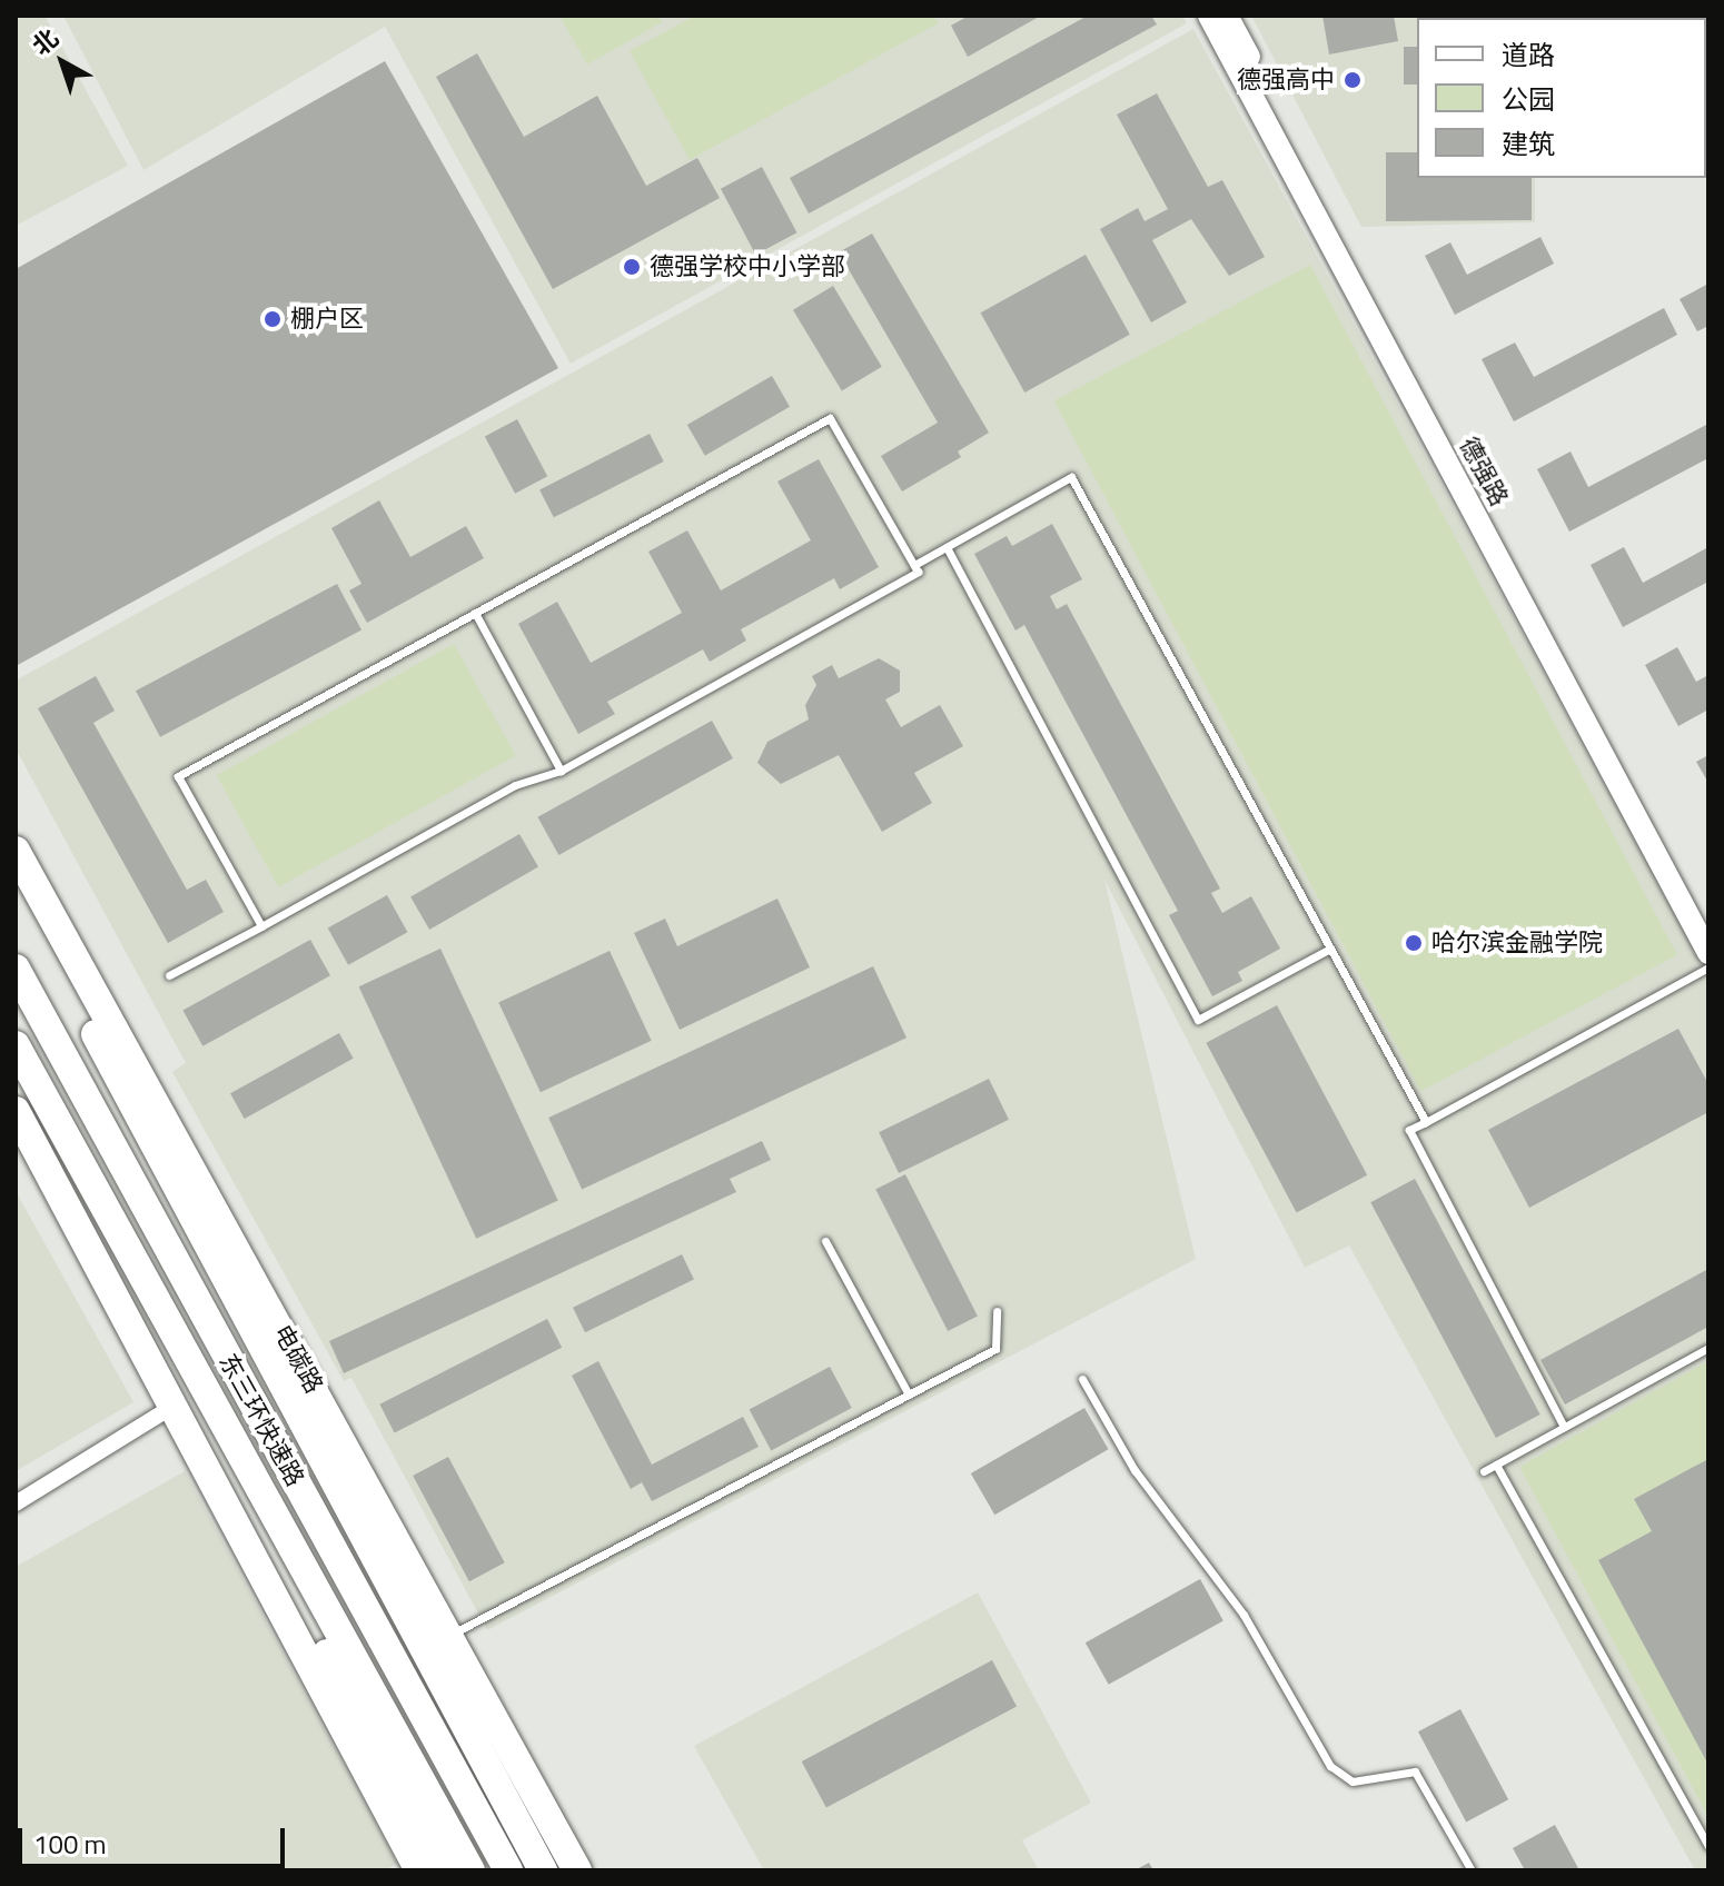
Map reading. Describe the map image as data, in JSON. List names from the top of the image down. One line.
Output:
{"streets":{"highway":["电碳路","东三环快速路"],"street":["德强路"]},"places":["德强高中","德强学校中小学部","棚户区","哈尔滨金融学院"],"legend":["道路","公园","建筑"],"scale_bar":"100 m","north":"top left"}
